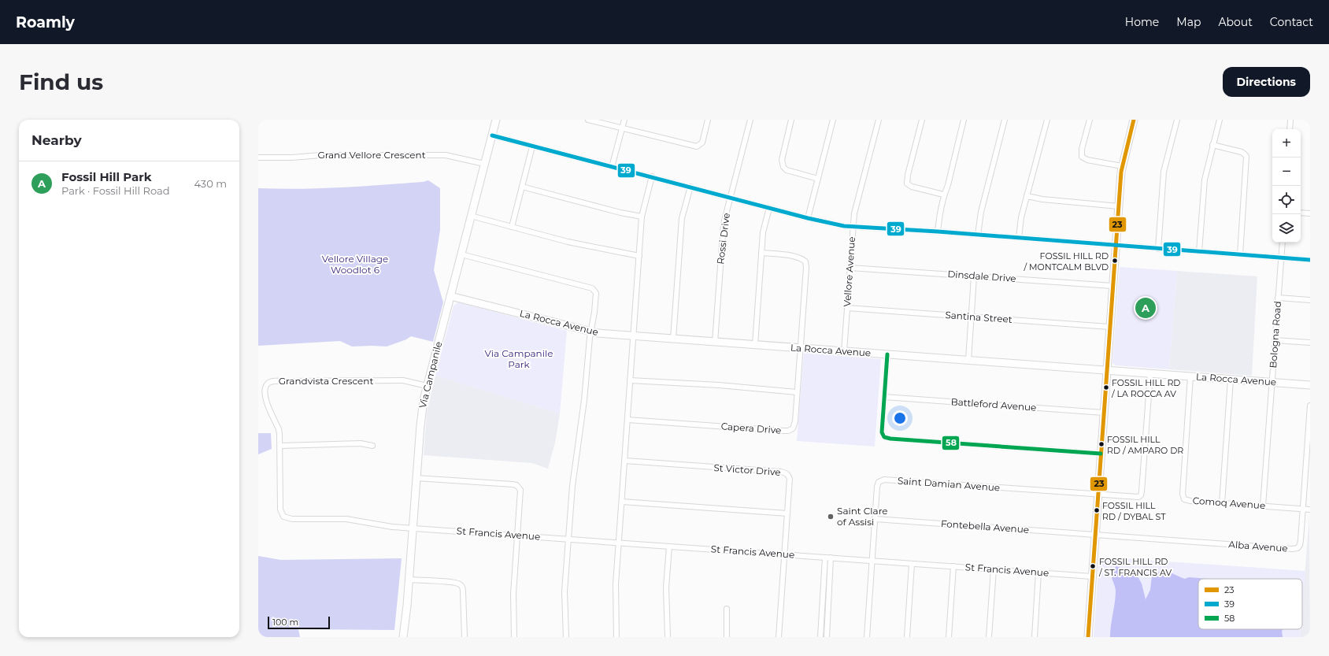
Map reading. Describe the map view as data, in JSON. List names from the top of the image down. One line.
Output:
{"streets":{"street":["Grand Vellore Crescent","Rossi Drive","Vellore Avenue","Dinsdale Drive","Santina Street","La Rocca Avenue","Bologna Road","Via Campanile","Grandvista Crescent","Battleford Avenue","Capera Drive","St Victor Drive","Saint Damian Avenue","Comoq Avenue","Fontebella Avenue","St Francis Avenue","Alba Avenue"]},"crossings":[["Grand Vellore Crescent","Via Campanile"],["Rossi Drive","La Rocca Avenue"],["Vellore Avenue","Dinsdale Drive"],["Vellore Avenue","Santina Street"],["Vellore Avenue","La Rocca Avenue"],["La Rocca Avenue","Bologna Road"],["La Rocca Avenue","Via Campanile"],["La Rocca Avenue","Capera Drive"],["La Rocca Avenue","Saint Damian Avenue"],["La Rocca Avenue","Comoq Avenue"],["Bologna Road","Comoq Avenue"],["Via Campanile","Grandvista Crescent"],["Via Campanile","St Francis Avenue"],["Grandvista Crescent","St Francis Avenue"],["St Victor Drive","St Francis Avenue"],["Saint Damian Avenue","Fontebella Avenue"],["Saint Damian Avenue","St Francis Avenue"],["Comoq Avenue","Alba Avenue"],["Fontebella Avenue","Alba Avenue"]],"parks":["Vellore Village Woodlot 6","Via Campanile Park"],"places":["FOSSIL HILL RD / MONTCALM BLVD","FOSSIL HILL RD / LA ROCCA AV","FOSSIL HILL RD / AMPARO DR","FOSSIL HILL RD / DYBAL ST","Saint Clare of Assisi","FOSSIL HILL RD / ST. FRANCIS AV"],"lines":["transit line 23","transit line 39","transit line 58"],"legend":["23","39","58"],"scale_bar":"100 m","page":{"header":"Roamly","nav":["Home","Map","About","Contact"],"buttons":"Directions","title":"Find us","heading":"Nearby","map_buttons":["+","−"],"list":[{"mark":"A","name":"Fossil Hill Park","note":"Park · Fossil Hill Road","value":"430 m"}],"pins":"A","scale":"100 m"}}
